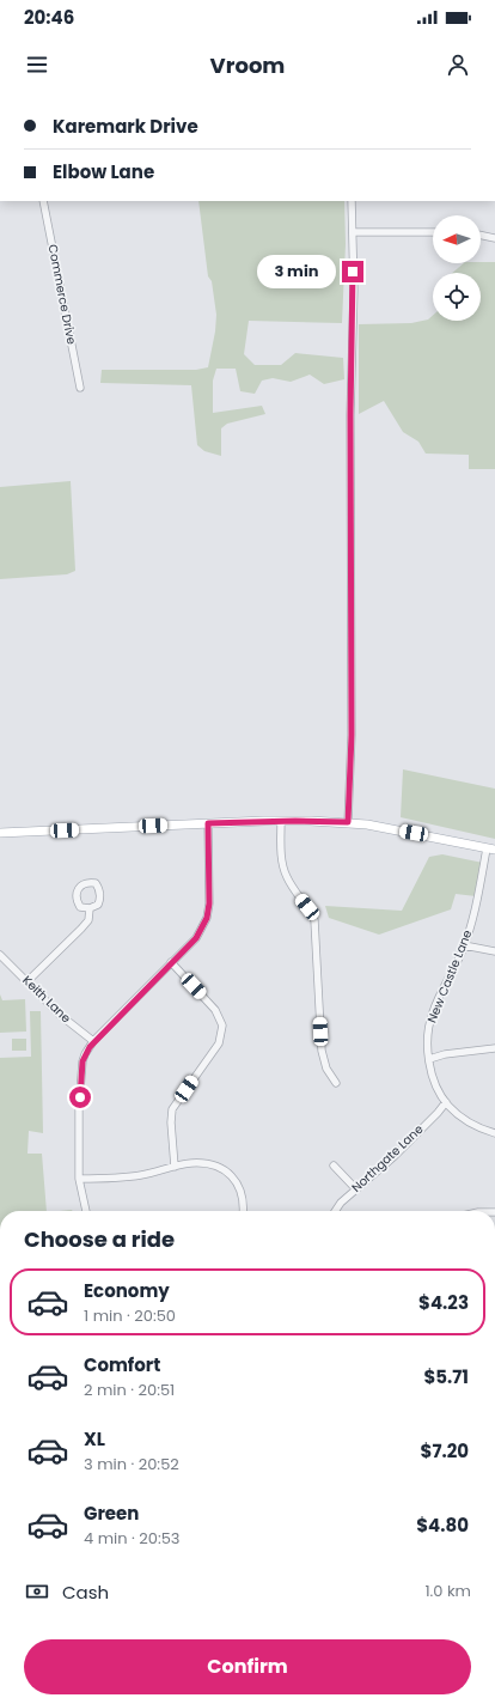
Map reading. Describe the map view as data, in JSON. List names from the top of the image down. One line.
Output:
{"streets":{"street":["Commerce Drive","New Castle Lane","Keith Lane","Northgate Lane"]},"crossings":[["New Castle Lane","Northgate Lane"]],"north":"left","page":{"status":"20:46","header":"Vroom","banner":["Karemark Drive","Elbow Lane"],"bubble":"3 min","heading":"Choose a ride","list":[{"name":"Economy","note":"1 min · 20:50","value":"$4.23"},{"name":"Comfort","note":"2 min · 20:51","value":"$5.71"},{"name":"XL","note":"3 min · 20:52","value":"$7.20"},{"name":"Green","note":"4 min · 20:53","value":"$4.80"}],"pay":["Cash","1.0 km"],"buttons":"Confirm"}}
